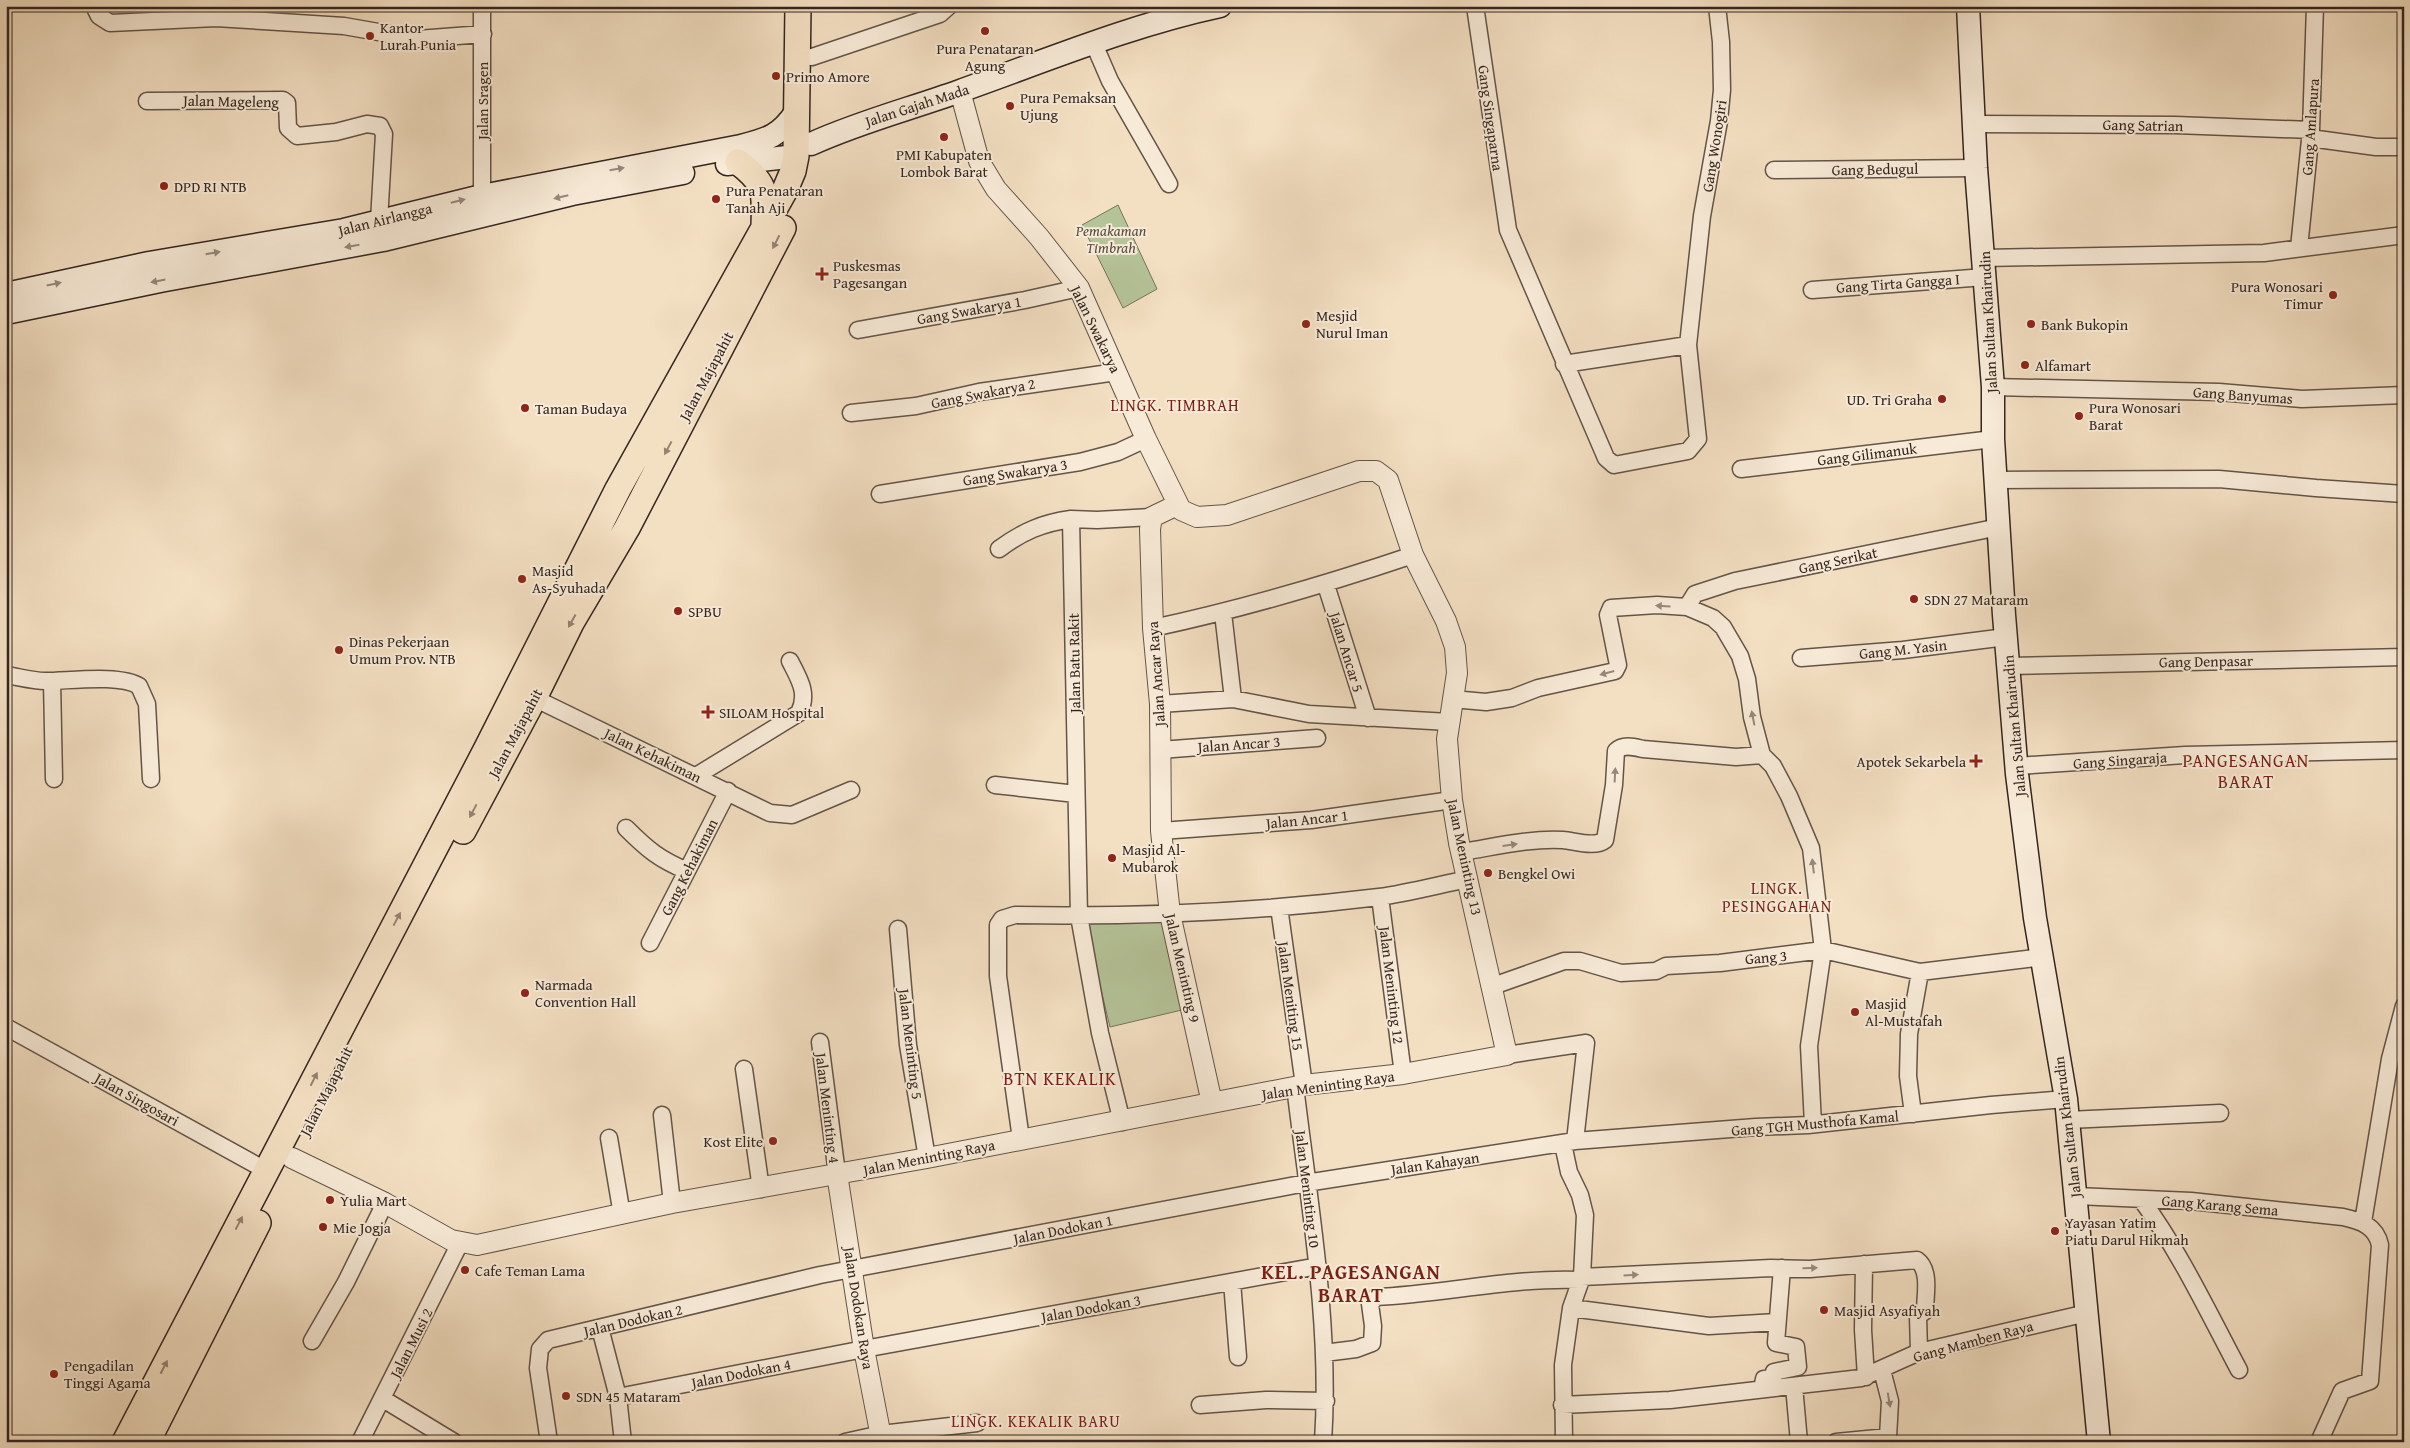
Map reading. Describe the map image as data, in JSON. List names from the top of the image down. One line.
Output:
{"streets":{"main road":["Jalan Gajah Mada","Jalan Airlangga","Jalan Sultan Khairudin","Jalan Majapahit"],"street":["Jalan Mageleng","Jalan Sragen","Gang Singaparna","Gang Satrian","Gang Amlapura","Gang Wonogiri","Gang Bedugul","Gang Tirta Gangga I","Gang Swakarya 1","Jalan Swakarya","Gang Swakarya 2","Gang Banyumas","Gang Gilimanuk","Gang Swakarya 3","Gang Serikat","Gang M. Yasin","Jalan Ancar 5","Gang Denpasar","Jalan Batu Rakit","Jalan Ancar Raya","Jalan Ancar 3","Jalan Kehakiman","Gang Singaraja","Jalan Ancar 1","Jalan Meninting 13","Gang Kehakiman","Gang 3","Jalan Meninting 9","Jalan Meninting 12","Jalan Meniting 15","Jalan Meninting 5","Jalan Meninting Raya","Jalan Singosari","Jalan Meninting 4","Gang TGH Musthofa Kamal","Jalan Kahayan","Jalan Meninting 10","Gang Karang Sema","Jalan Dodokan 1","Jalan Dodokan Raya","Jalan Dodokan 3","Jalan Dodokan 2","Gang Mamben Raya","Jalan Musi 2","Jalan Dodokan 4"]},"crossings":[["Jalan Mageleng","Jalan Airlangga"],["Jalan Sragen","Jalan Airlangga"],["Jalan Gajah Mada","Jalan Airlangga"],["Jalan Gajah Mada","Jalan Swakarya"],["Jalan Gajah Mada","Jalan Majapahit"],["Gang Singaparna","Gang Wonogiri"],["Gang Satrian","Gang Amlapura"],["Gang Satrian","Jalan Sultan Khairudin"],["Gang Amlapura","Gang Tirta Gangga I"],["Gang Bedugul","Jalan Sultan Khairudin"],["Jalan Airlangga","Jalan Majapahit"],["Gang Tirta Gangga I","Jalan Sultan Khairudin"],["Gang Swakarya 1","Jalan Swakarya"],["Jalan Sultan Khairudin","Gang Banyumas"],["Jalan Sultan Khairudin","Gang Gilimanuk"],["Jalan Sultan Khairudin","Gang Serikat"],["Jalan Sultan Khairudin","Gang M. Yasin"],["Jalan Sultan Khairudin","Gang Denpasar"],["Jalan Sultan Khairudin","Gang Singaraja"],["Jalan Sultan Khairudin","Gang 3"],["Jalan Sultan Khairudin","Gang TGH Musthofa Kamal"],["Jalan Sultan Khairudin","Gang Karang Sema"],["Jalan Sultan Khairudin","Gang Mamben Raya"],["Jalan Swakarya","Gang Swakarya 2"],["Jalan Swakarya","Gang Swakarya 3"],["Jalan Swakarya","Jalan Meninting 13"],["Jalan Majapahit","Jalan Kehakiman"],["Jalan Majapahit","Jalan Meninting Raya"],["Jalan Majapahit","Jalan Singosari"],["Jalan Batu Rakit","Jalan Meninting Raya"],["Jalan Ancar Raya","Jalan Ancar 3"],["Jalan Ancar Raya","Jalan Ancar 1"],["Jalan Ancar Raya","Jalan Meninting 9"],["Jalan Kehakiman","Gang Kehakiman"],["Jalan Ancar 1","Jalan Meninting 13"],["Jalan Ancar 1","Jalan Meninting 9"],["Jalan Meninting 13","Gang 3"],["Jalan Meninting 13","Jalan Meninting Raya"],["Jalan Meninting 9","Jalan Meninting Raya"],["Jalan Meninting 12","Jalan Meninting Raya"],["Jalan Meniting 15","Jalan Meninting Raya"],["Jalan Meniting 15","Jalan Meninting 10"],["Jalan Meninting 5","Jalan Meninting Raya"],["Jalan Meninting Raya","Jalan Meninting 4"],["Jalan Meninting Raya","Gang TGH Musthofa Kamal"],["Jalan Meninting Raya","Jalan Kahayan"],["Jalan Meninting Raya","Jalan Meninting 10"],["Jalan Meninting Raya","Jalan Dodokan Raya"],["Jalan Meninting Raya","Jalan Musi 2"],["Jalan Meninting 4","Jalan Dodokan Raya"],["Gang TGH Musthofa Kamal","Jalan Kahayan"],["Jalan Kahayan","Jalan Meninting 10"],["Jalan Kahayan","Jalan Dodokan 1"],["Jalan Meninting 10","Jalan Dodokan 1"],["Jalan Meninting 10","Jalan Dodokan 3"],["Jalan Dodokan 1","Jalan Dodokan Raya"],["Jalan Dodokan 1","Jalan Dodokan 2"],["Jalan Dodokan Raya","Jalan Dodokan 3"],["Jalan Dodokan Raya","Jalan Dodokan 4"],["Jalan Dodokan 3","Jalan Dodokan 4"]],"districts":["LINGK. TIMBRAH","PANGESANGAN BARAT","LINGK. PESINGGAHAN","BTN KEKALIK","KEL. PAGESANGAN BARAT","LINGK. KEKALIK BARU"],"parks":["Pemakaman Timbrah"],"places":{"other":["Pura Penataran Agung","Kantor Lurah Punia","Primo Amore","Pura Pemaksan Ujung","PMI Kabupaten Lombok Barat","DPD RI NTB","Pura Penataran Tanah Aji","Pura Wonosari Timur","Mesjid Nurul Iman","Bank Bukopin","Alfamart","UD. Tri Graha","Taman Budaya","Pura Wonosari Barat","Masjid As-Syuhada","SDN 27 Mataram","SPBU","Dinas Pekerjaan Umum Prov. NTB","Masjid Al- Mubarok","Bengkel Owi","Narmada Convention Hall","Masjid Al-Mustafah","Kost Elite","Yulia Mart","Mie Jogja","Yayasan Yatim Piatu Darul Hikmah","Cafe Teman Lama","Masjid Asyafiyah","Pengadilan Tinggi Agama","SDN 45 Mataram"],"health":["Puskesmas Pagesangan","SILOAM Hospital","Apotek Sekarbela"]}}
